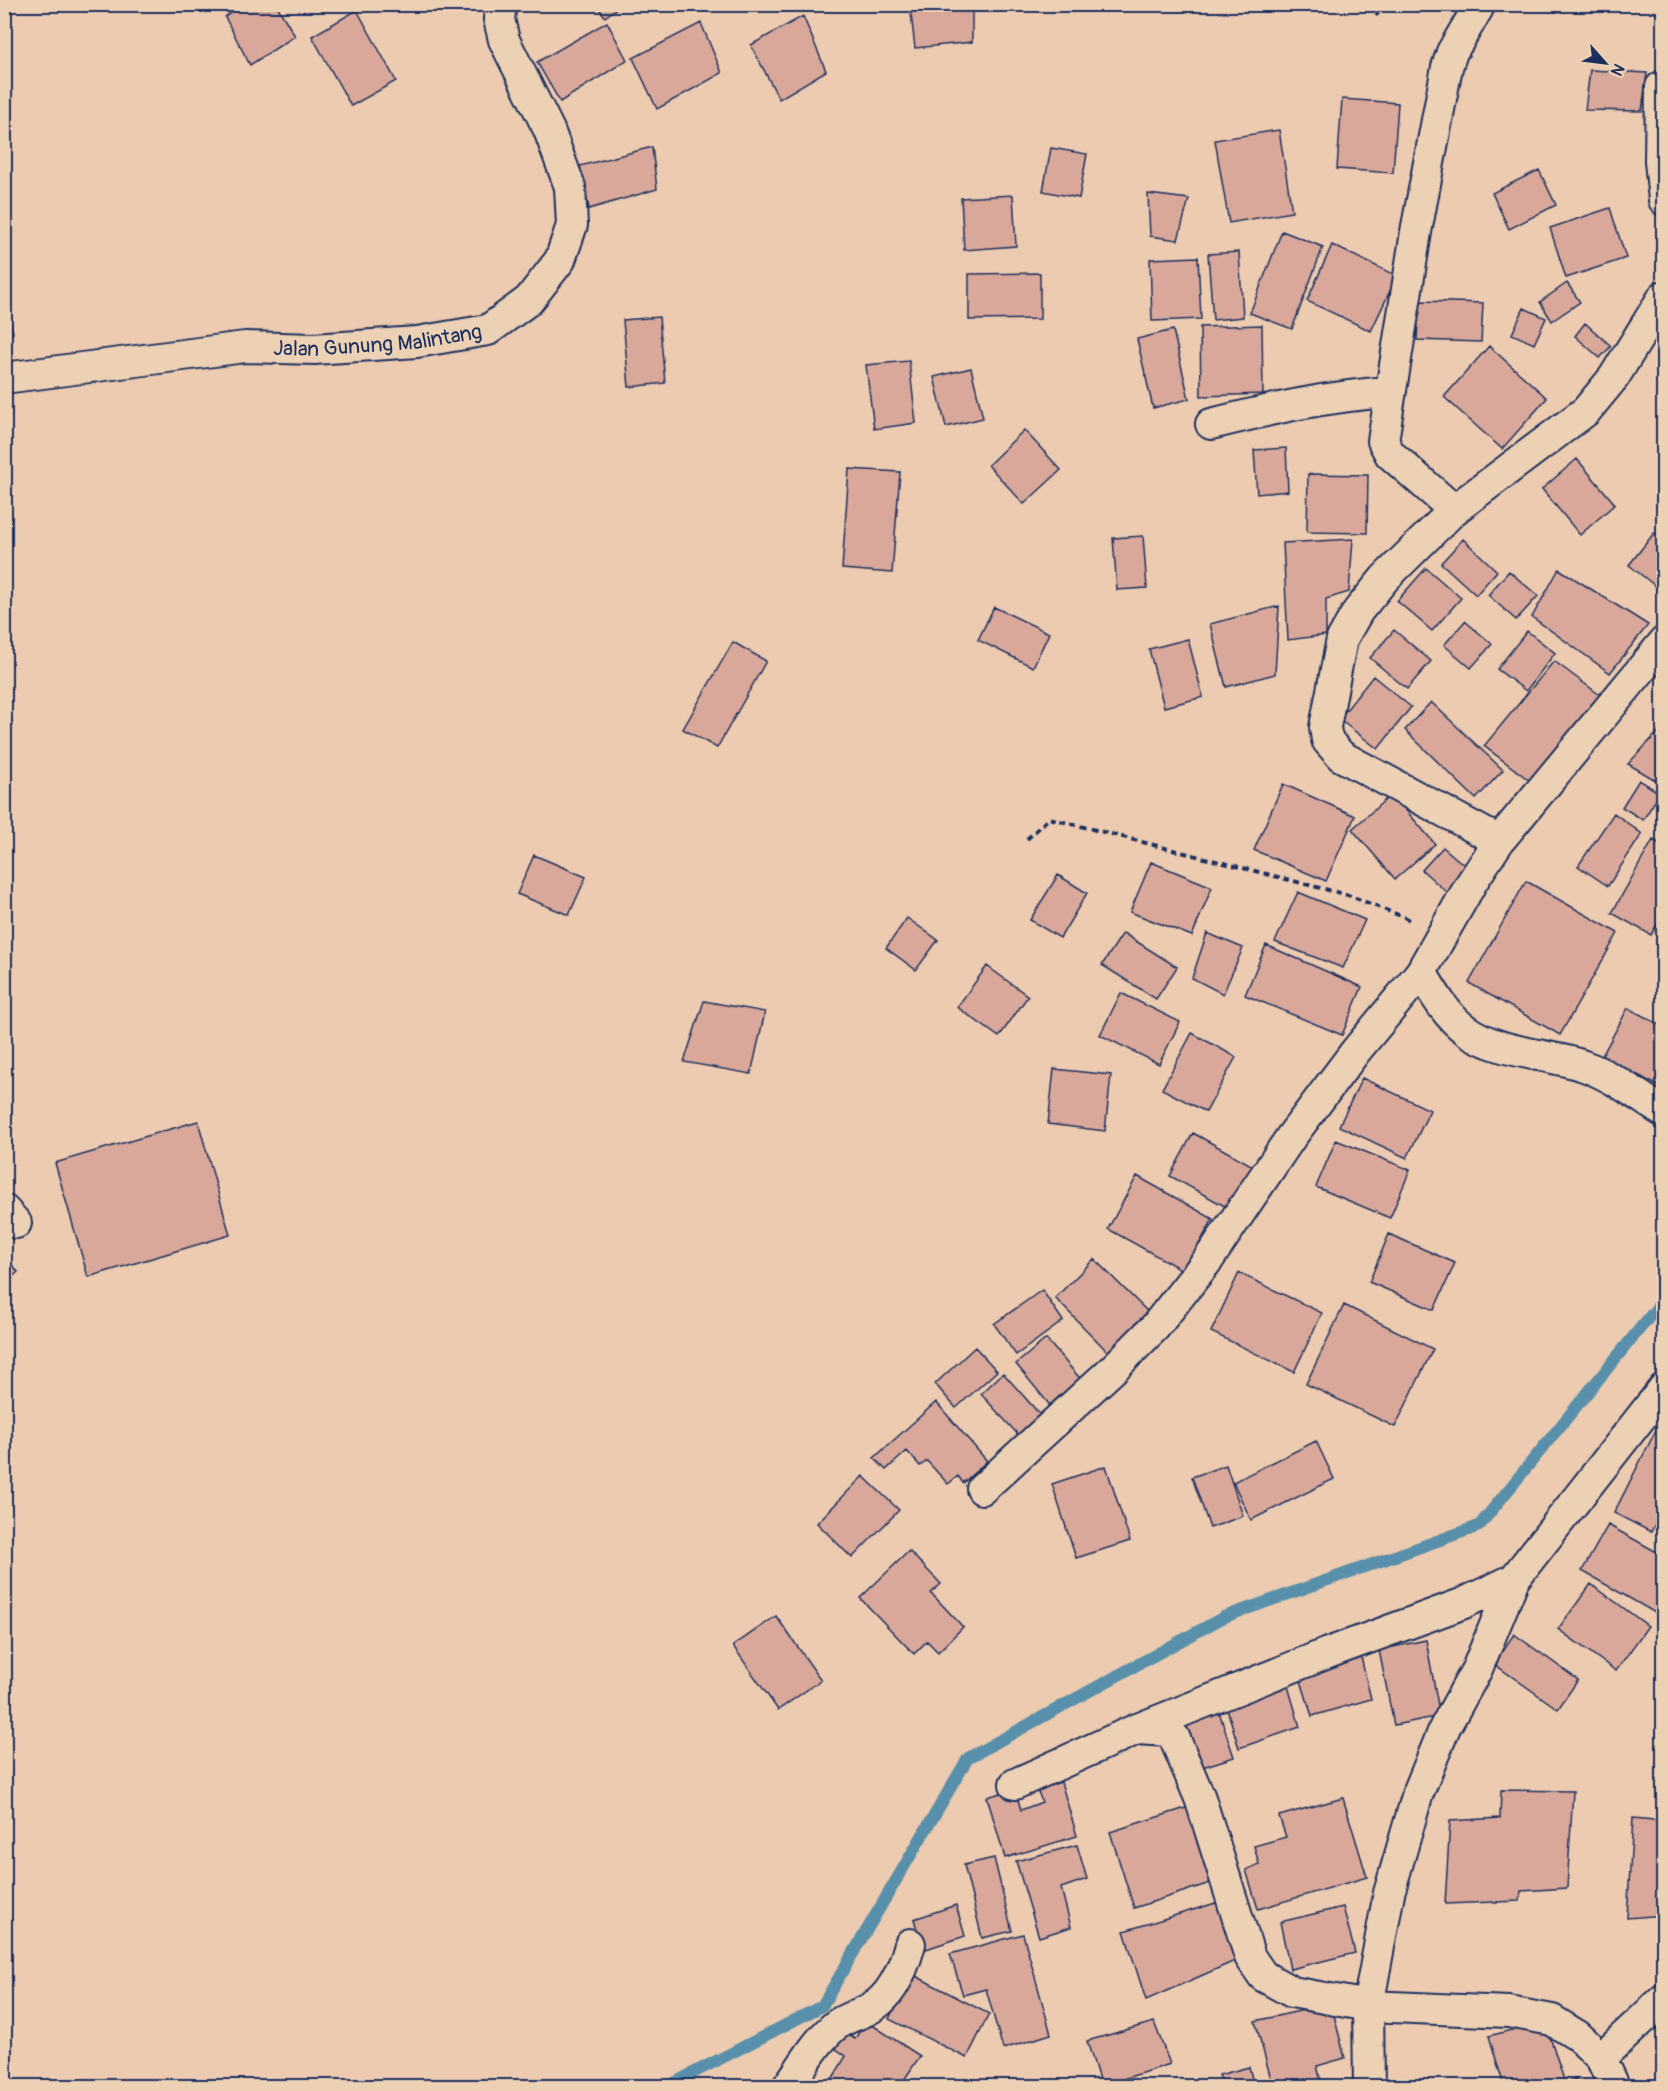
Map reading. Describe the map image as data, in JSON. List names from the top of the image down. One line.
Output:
{"streets":{"street":["Jalan Gunung Malintang"]},"north":"bottom right"}
